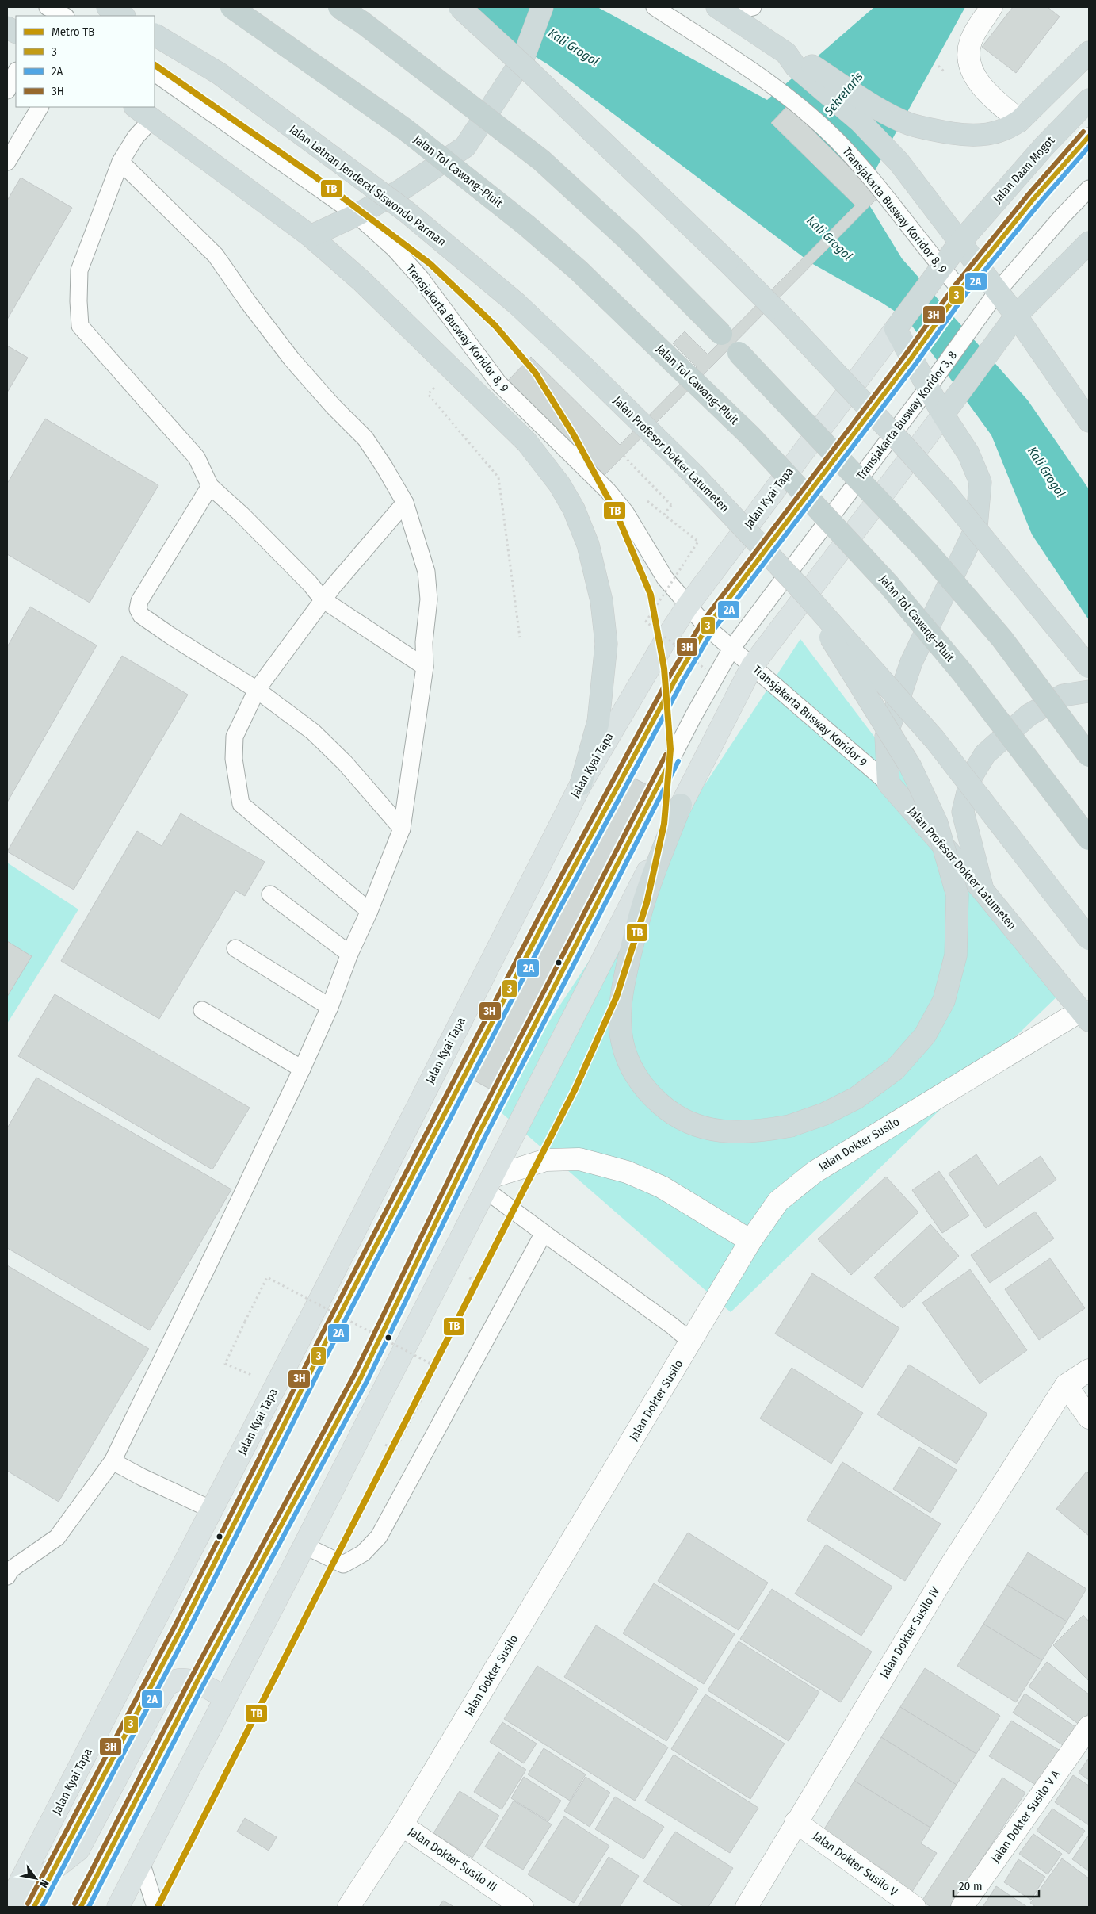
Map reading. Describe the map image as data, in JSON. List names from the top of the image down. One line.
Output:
{"streets":{"highway":["Jalan Daan Mogot","Jalan Tol Cawang–Pluit","Jalan Letnan Jenderal Siswondo Parman","Jalan Profesor Dokter Latumeten","Jalan Kyai Tapa"],"street":["Jalan Dokter Susilo","Jalan Dokter Susilo IV","Jalan Dokter Susilo V A","Jalan Dokter Susilo III","Jalan Dokter Susilo V"],"lane":["Transjakarta Busway Koridor 8, 9","Transjakarta Busway Koridor 3, 8","Transjakarta Busway Koridor 9"]},"crossings":[["Jalan Daan Mogot","Jalan Kyai Tapa"],["Jalan Letnan Jenderal Siswondo Parman","Jalan Profesor Dokter Latumeten"],["Transjakarta Busway Koridor 8, 9","Transjakarta Busway Koridor 3, 8"],["Transjakarta Busway Koridor 8, 9","Jalan Kyai Tapa"],["Transjakarta Busway Koridor 8, 9","Transjakarta Busway Koridor 9"],["Transjakarta Busway Koridor 3, 8","Transjakarta Busway Koridor 9"],["Jalan Profesor Dokter Latumeten","Transjakarta Busway Koridor 9"],["Jalan Profesor Dokter Latumeten","Jalan Dokter Susilo"],["Jalan Dokter Susilo","Jalan Dokter Susilo III"],["Jalan Dokter Susilo IV","Jalan Dokter Susilo V"]],"water":["Kali Grogol","Sekretaris"],"lines":["metro line TB","transit line 3H","transit line 3","transit line 2A"],"legend":["Metro TB","3","2A","3H"],"scale_bar":"20 m","north":"bottom right"}
